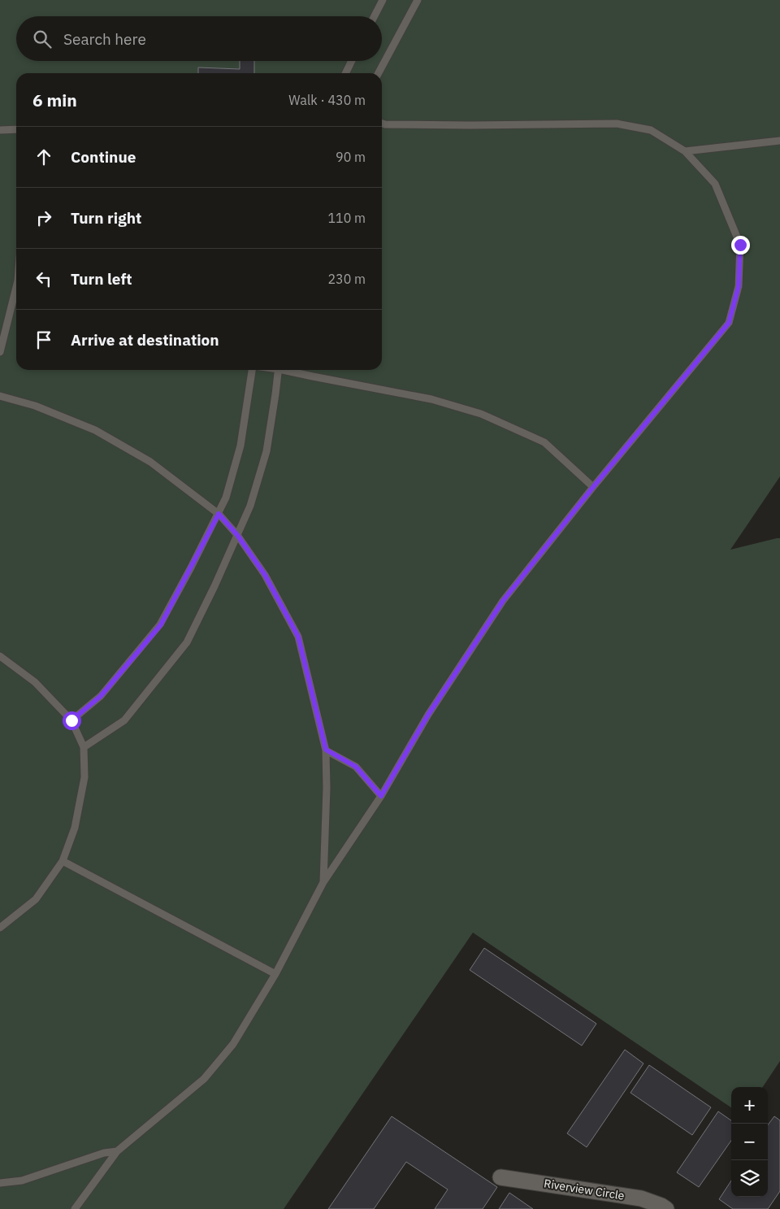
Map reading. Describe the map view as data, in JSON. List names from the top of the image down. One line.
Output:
{"streets":{"street":["Riverview Circle"]},"page":{"search":"Search here","heading":["6 min","Walk · 430 m"],"list":[["Continue","90 m"],["Turn right","110 m"],["Turn left","230 m"],"Arrive at destination"],"map_buttons":["+","−"]}}
